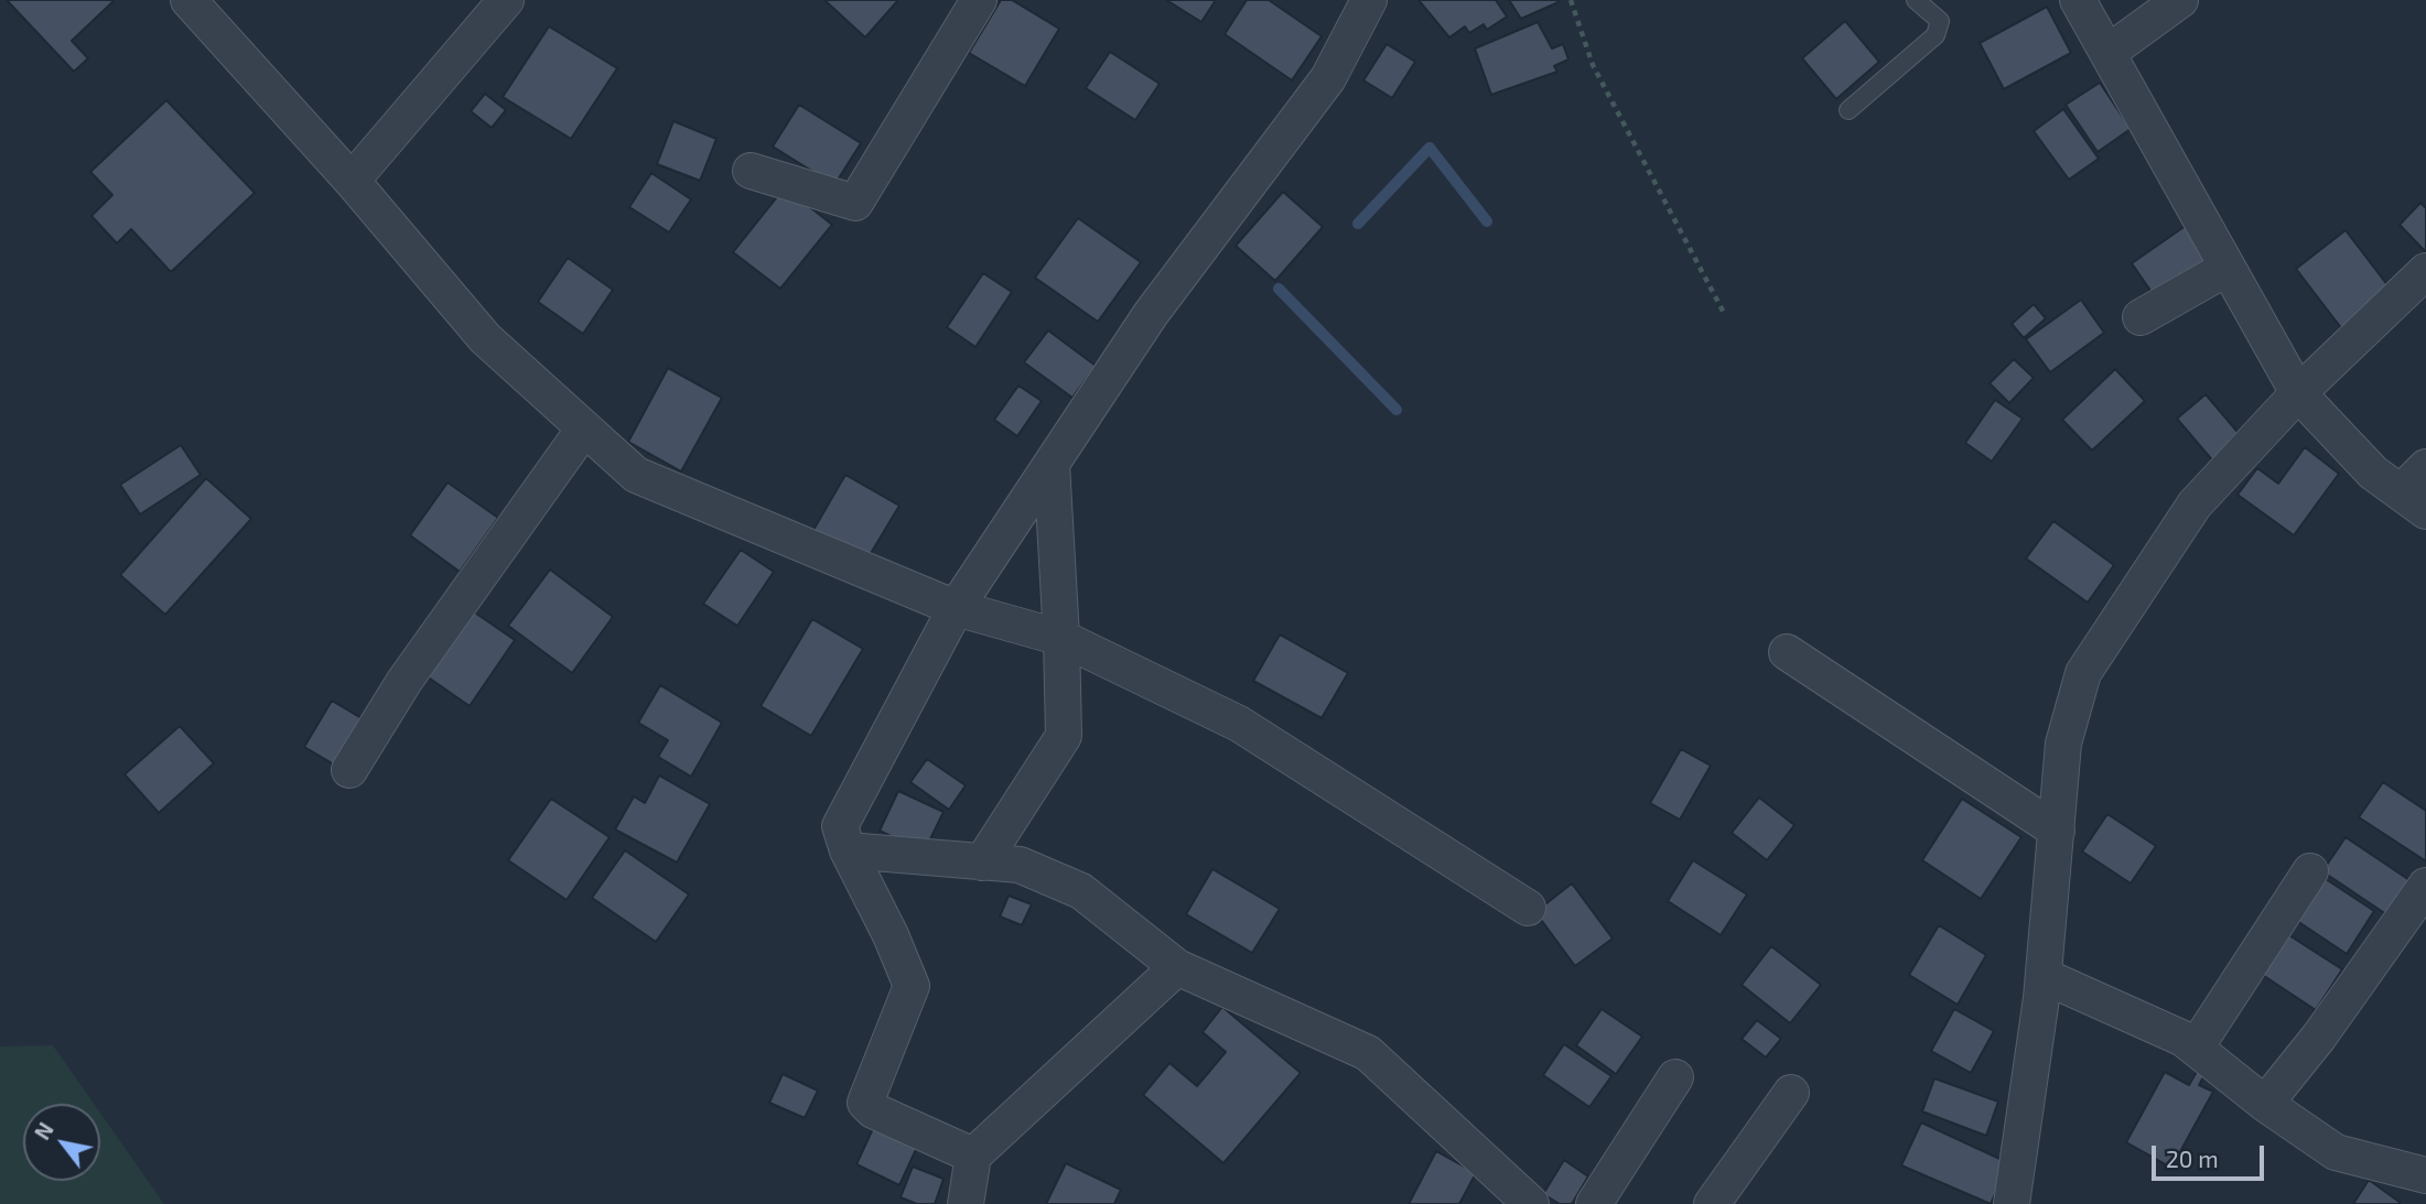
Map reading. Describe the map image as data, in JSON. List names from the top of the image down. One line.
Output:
{"scale_bar":"20 m","north":"top left"}
